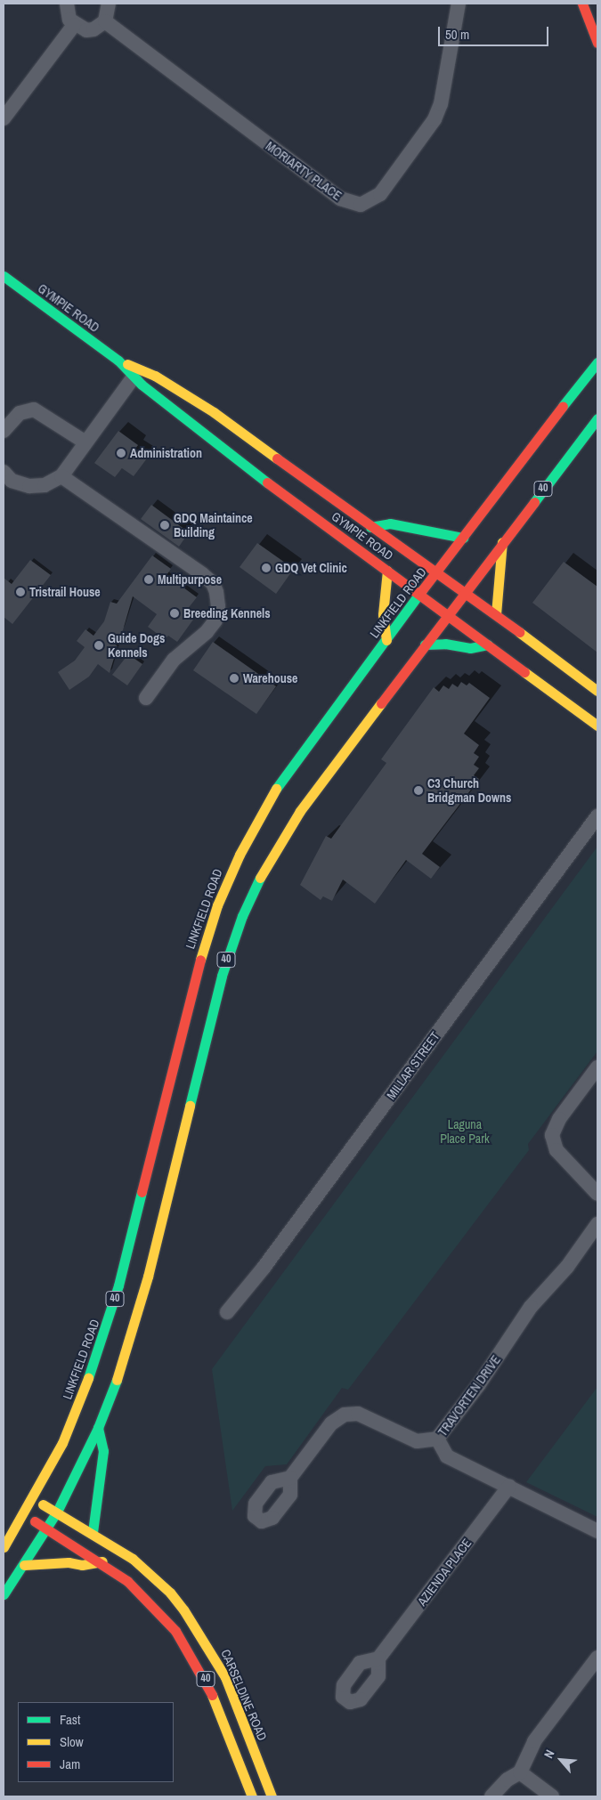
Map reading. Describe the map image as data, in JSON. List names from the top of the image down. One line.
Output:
{"streets":{"main road":["GYMPIE ROAD","40","LINKFIELD ROAD","CARSELDINE ROAD"],"street":["MORIARTY PLACE","MILLAR STREET","TRAVORTEN DRIVE","AZIENDA PLACE"]},"crossings":[["GYMPIE ROAD","40"],["GYMPIE ROAD","LINKFIELD ROAD"],["40","LINKFIELD ROAD"],["40","CARSELDINE ROAD"],["LINKFIELD ROAD","CARSELDINE ROAD"],["TRAVORTEN DRIVE","AZIENDA PLACE"]],"parks":["Laguna Place Park"],"places":["Administration","GDQ Maintaince Building","GDQ Vet Clinic","Multipurpose","Tristrail House","Breeding Kennels","Guide Dogs Kennels","Warehouse","C3 Church Bridgman Downs"],"legend":["Fast","Slow","Jam"],"scale_bar":"50 m","north":"top left"}
